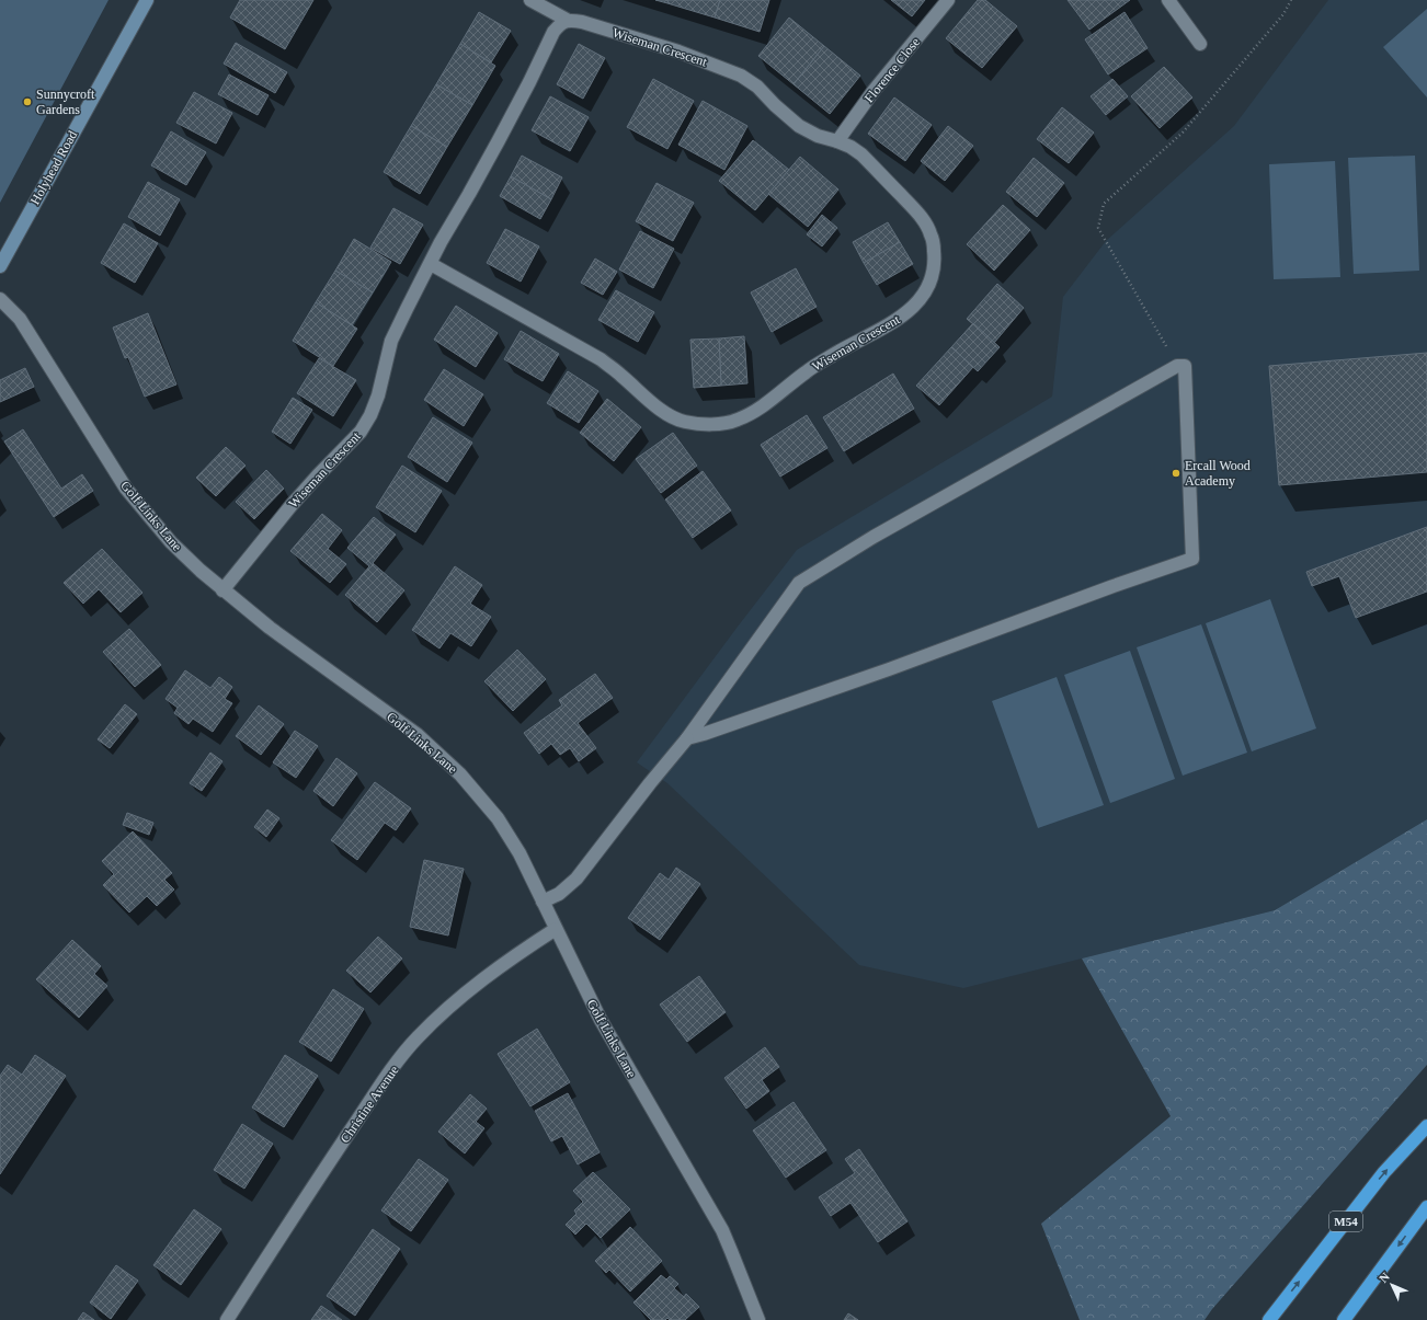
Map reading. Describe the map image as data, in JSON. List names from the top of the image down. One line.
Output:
{"streets":{"highway":["M54"],"main road":["Holyhead Road"],"street":["Wiseman Crescent","Florence Close","Golf Links Lane","Christine Avenue"]},"crossings":[["Wiseman Crescent","Florence Close"],["Wiseman Crescent","Golf Links Lane"],["Golf Links Lane","Christine Avenue"]],"places":["Sunnycroft Gardens","Ercall Wood Academy"],"north":"top left"}
